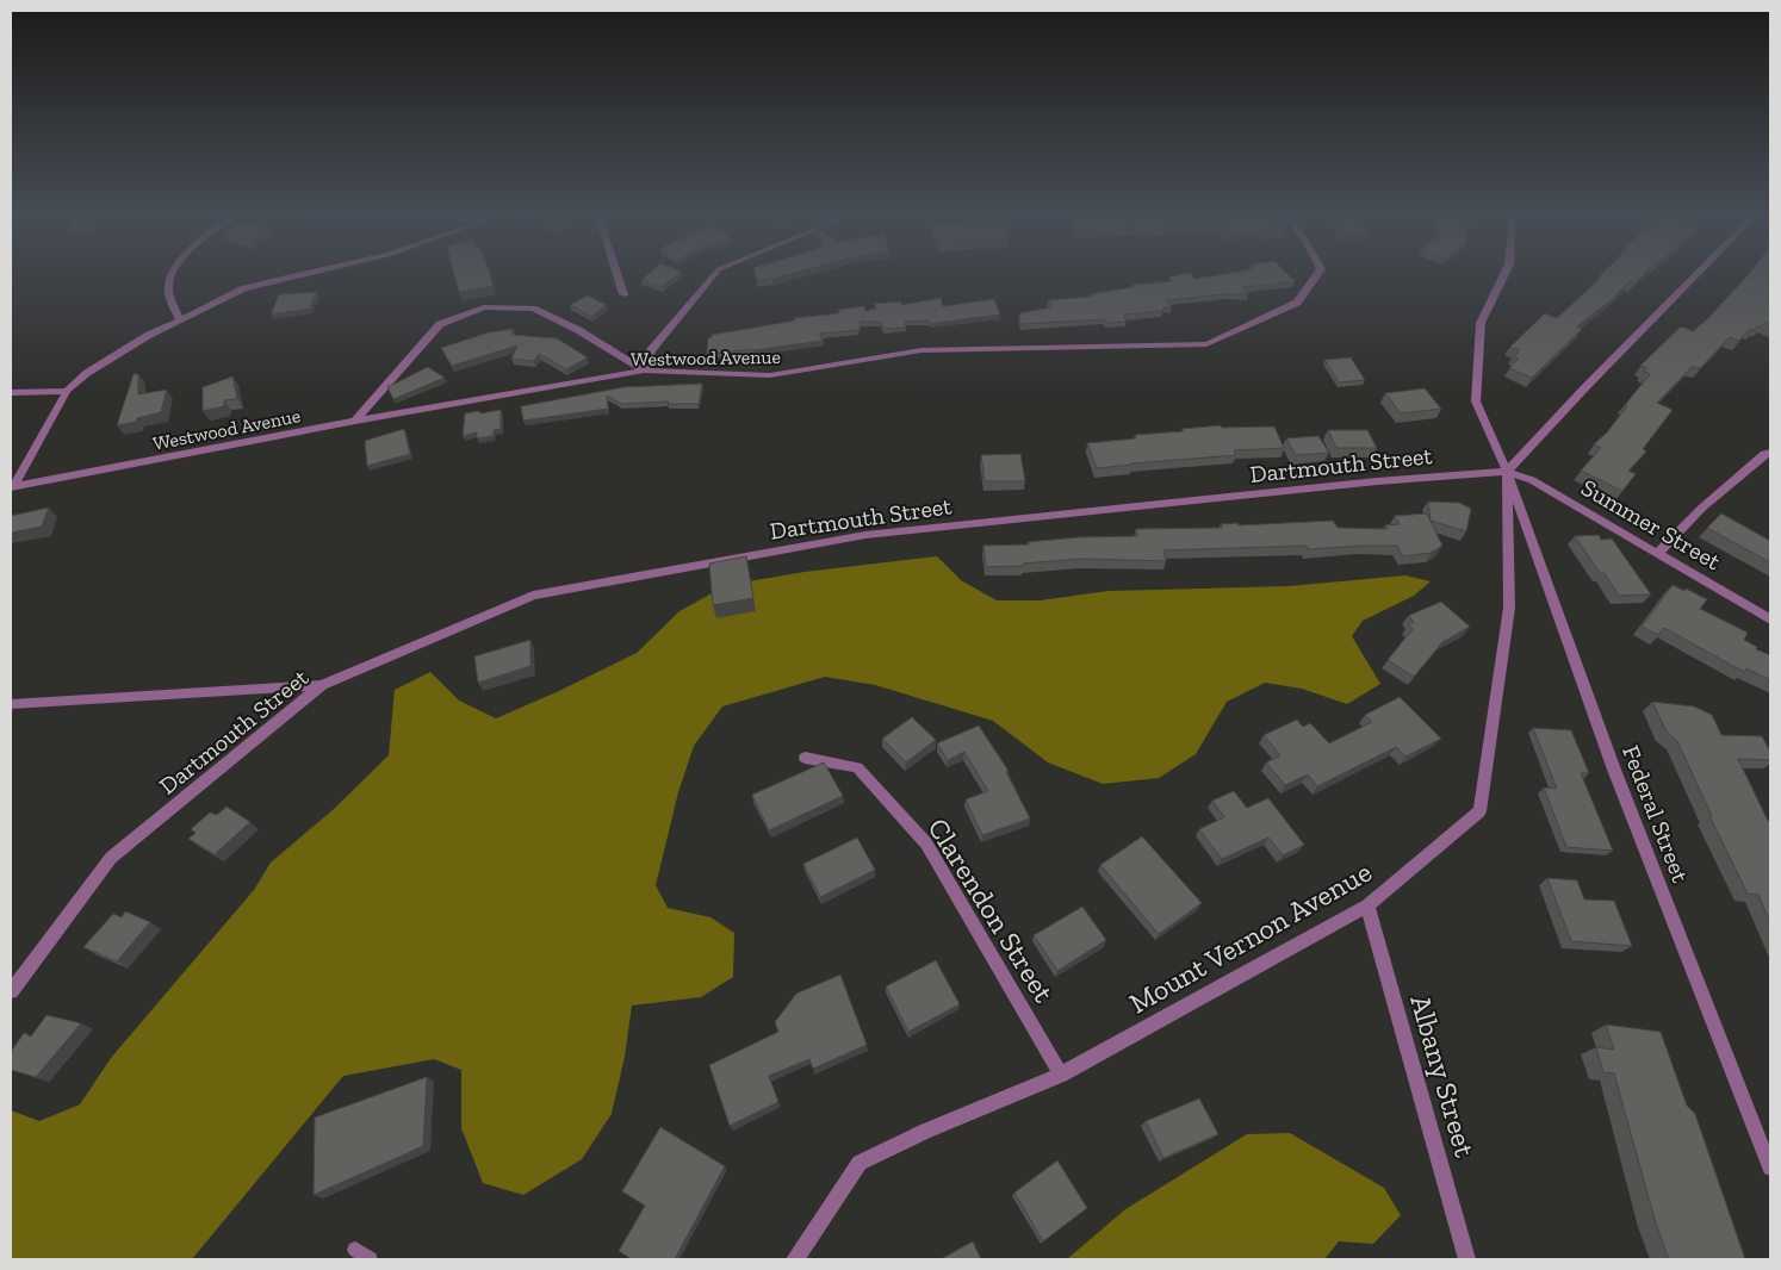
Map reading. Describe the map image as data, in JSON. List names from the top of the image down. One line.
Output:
{"streets":{"street":["Westwood Avenue","Dartmouth Street","Summer Street","Federal Street","Clarendon Street","Mount Vernon Avenue","Albany Street"]},"crossings":[["Dartmouth Street","Summer Street"],["Dartmouth Street","Federal Street"],["Dartmouth Street","Mount Vernon Avenue"],["Summer Street","Federal Street"],["Summer Street","Mount Vernon Avenue"],["Federal Street","Mount Vernon Avenue"],["Clarendon Street","Mount Vernon Avenue"],["Mount Vernon Avenue","Albany Street"]]}
